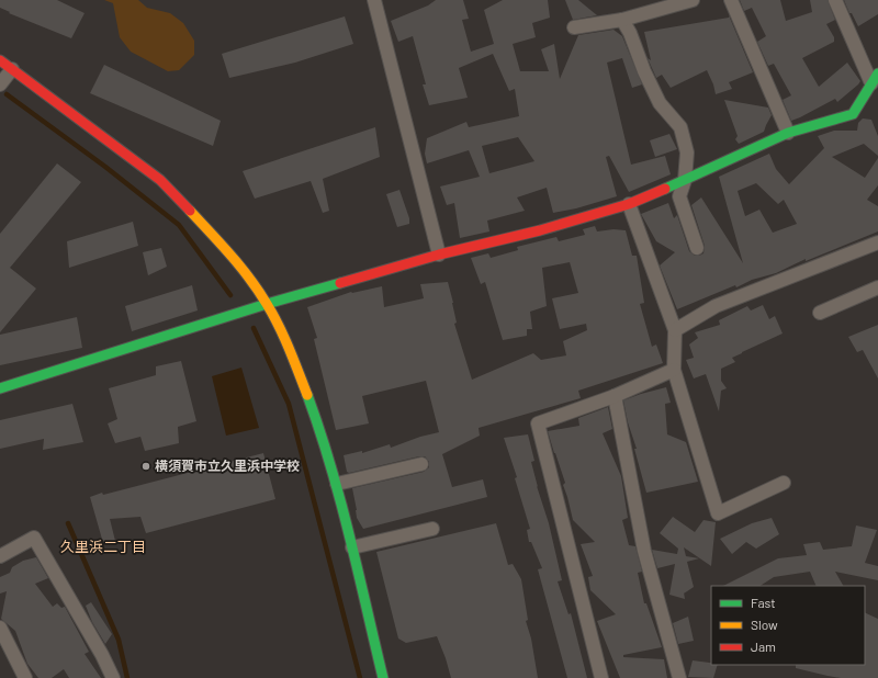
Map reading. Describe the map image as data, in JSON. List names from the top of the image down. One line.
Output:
{"districts":["久里浜二丁目"],"places":["横須賀市立久里浜中学校"],"legend":["Fast","Slow","Jam"]}
